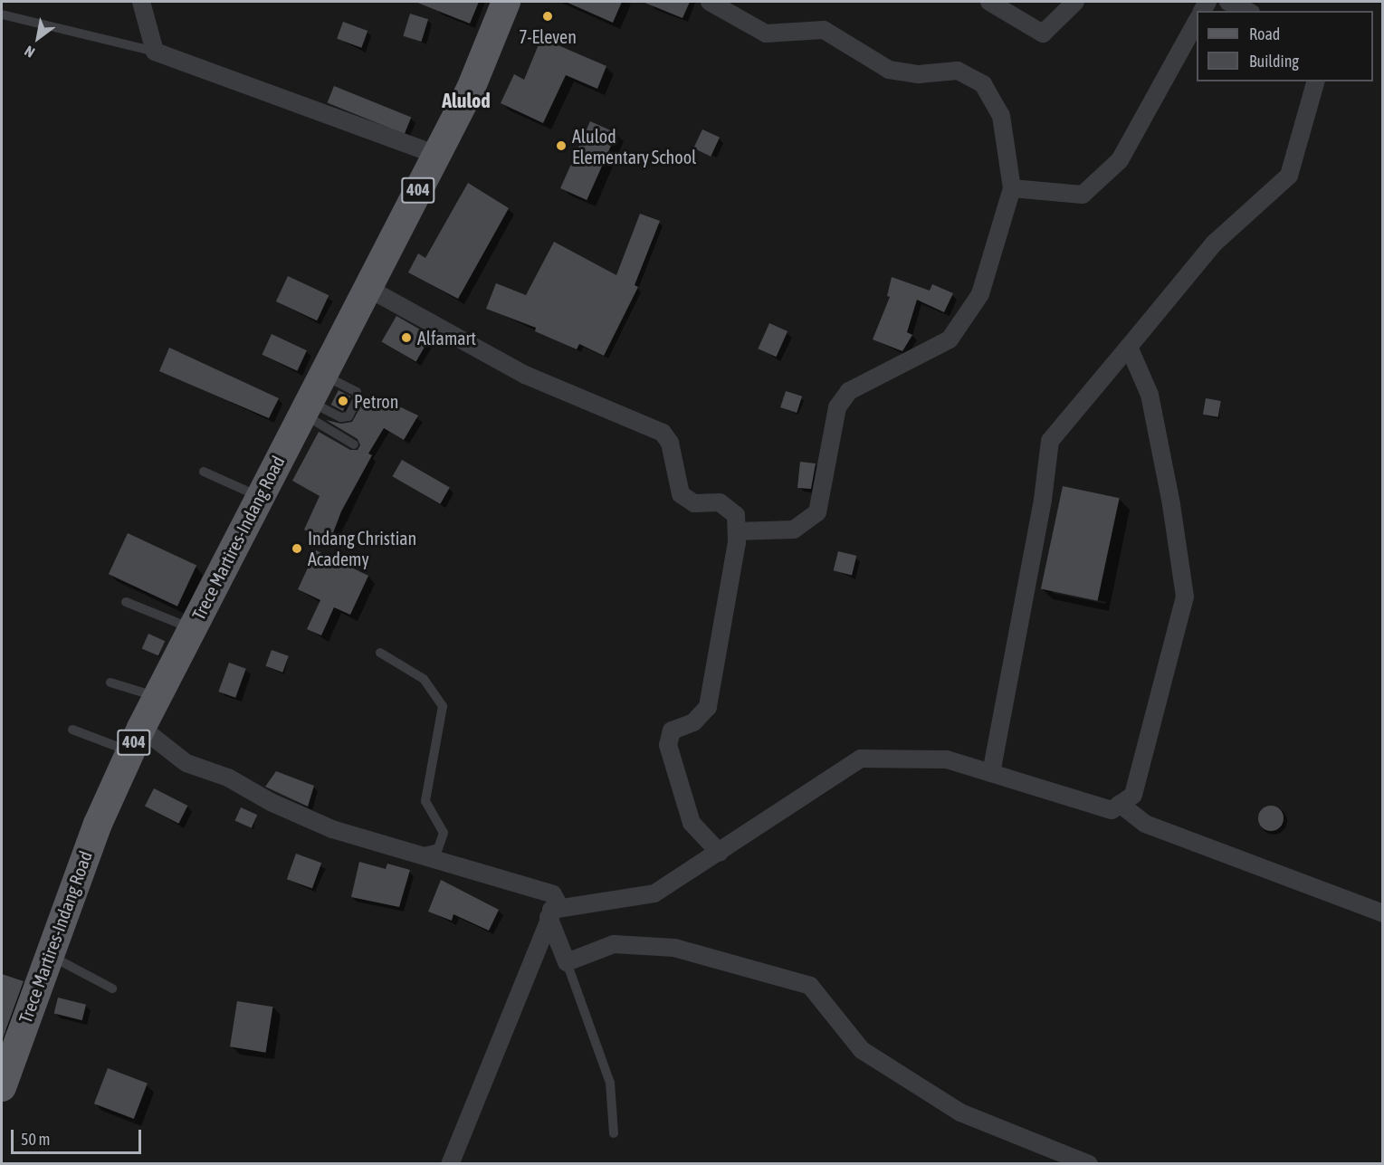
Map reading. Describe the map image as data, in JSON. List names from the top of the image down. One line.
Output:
{"streets":{"main road":["404","Trece Martires-Indang Road"]},"districts":["Alulod"],"places":["7-Eleven","Alulod Elementary School","Alfamart","Petron","Indang Christian Academy"],"legend":["Road","Building"],"scale_bar":"50 m","north":"bottom left"}
